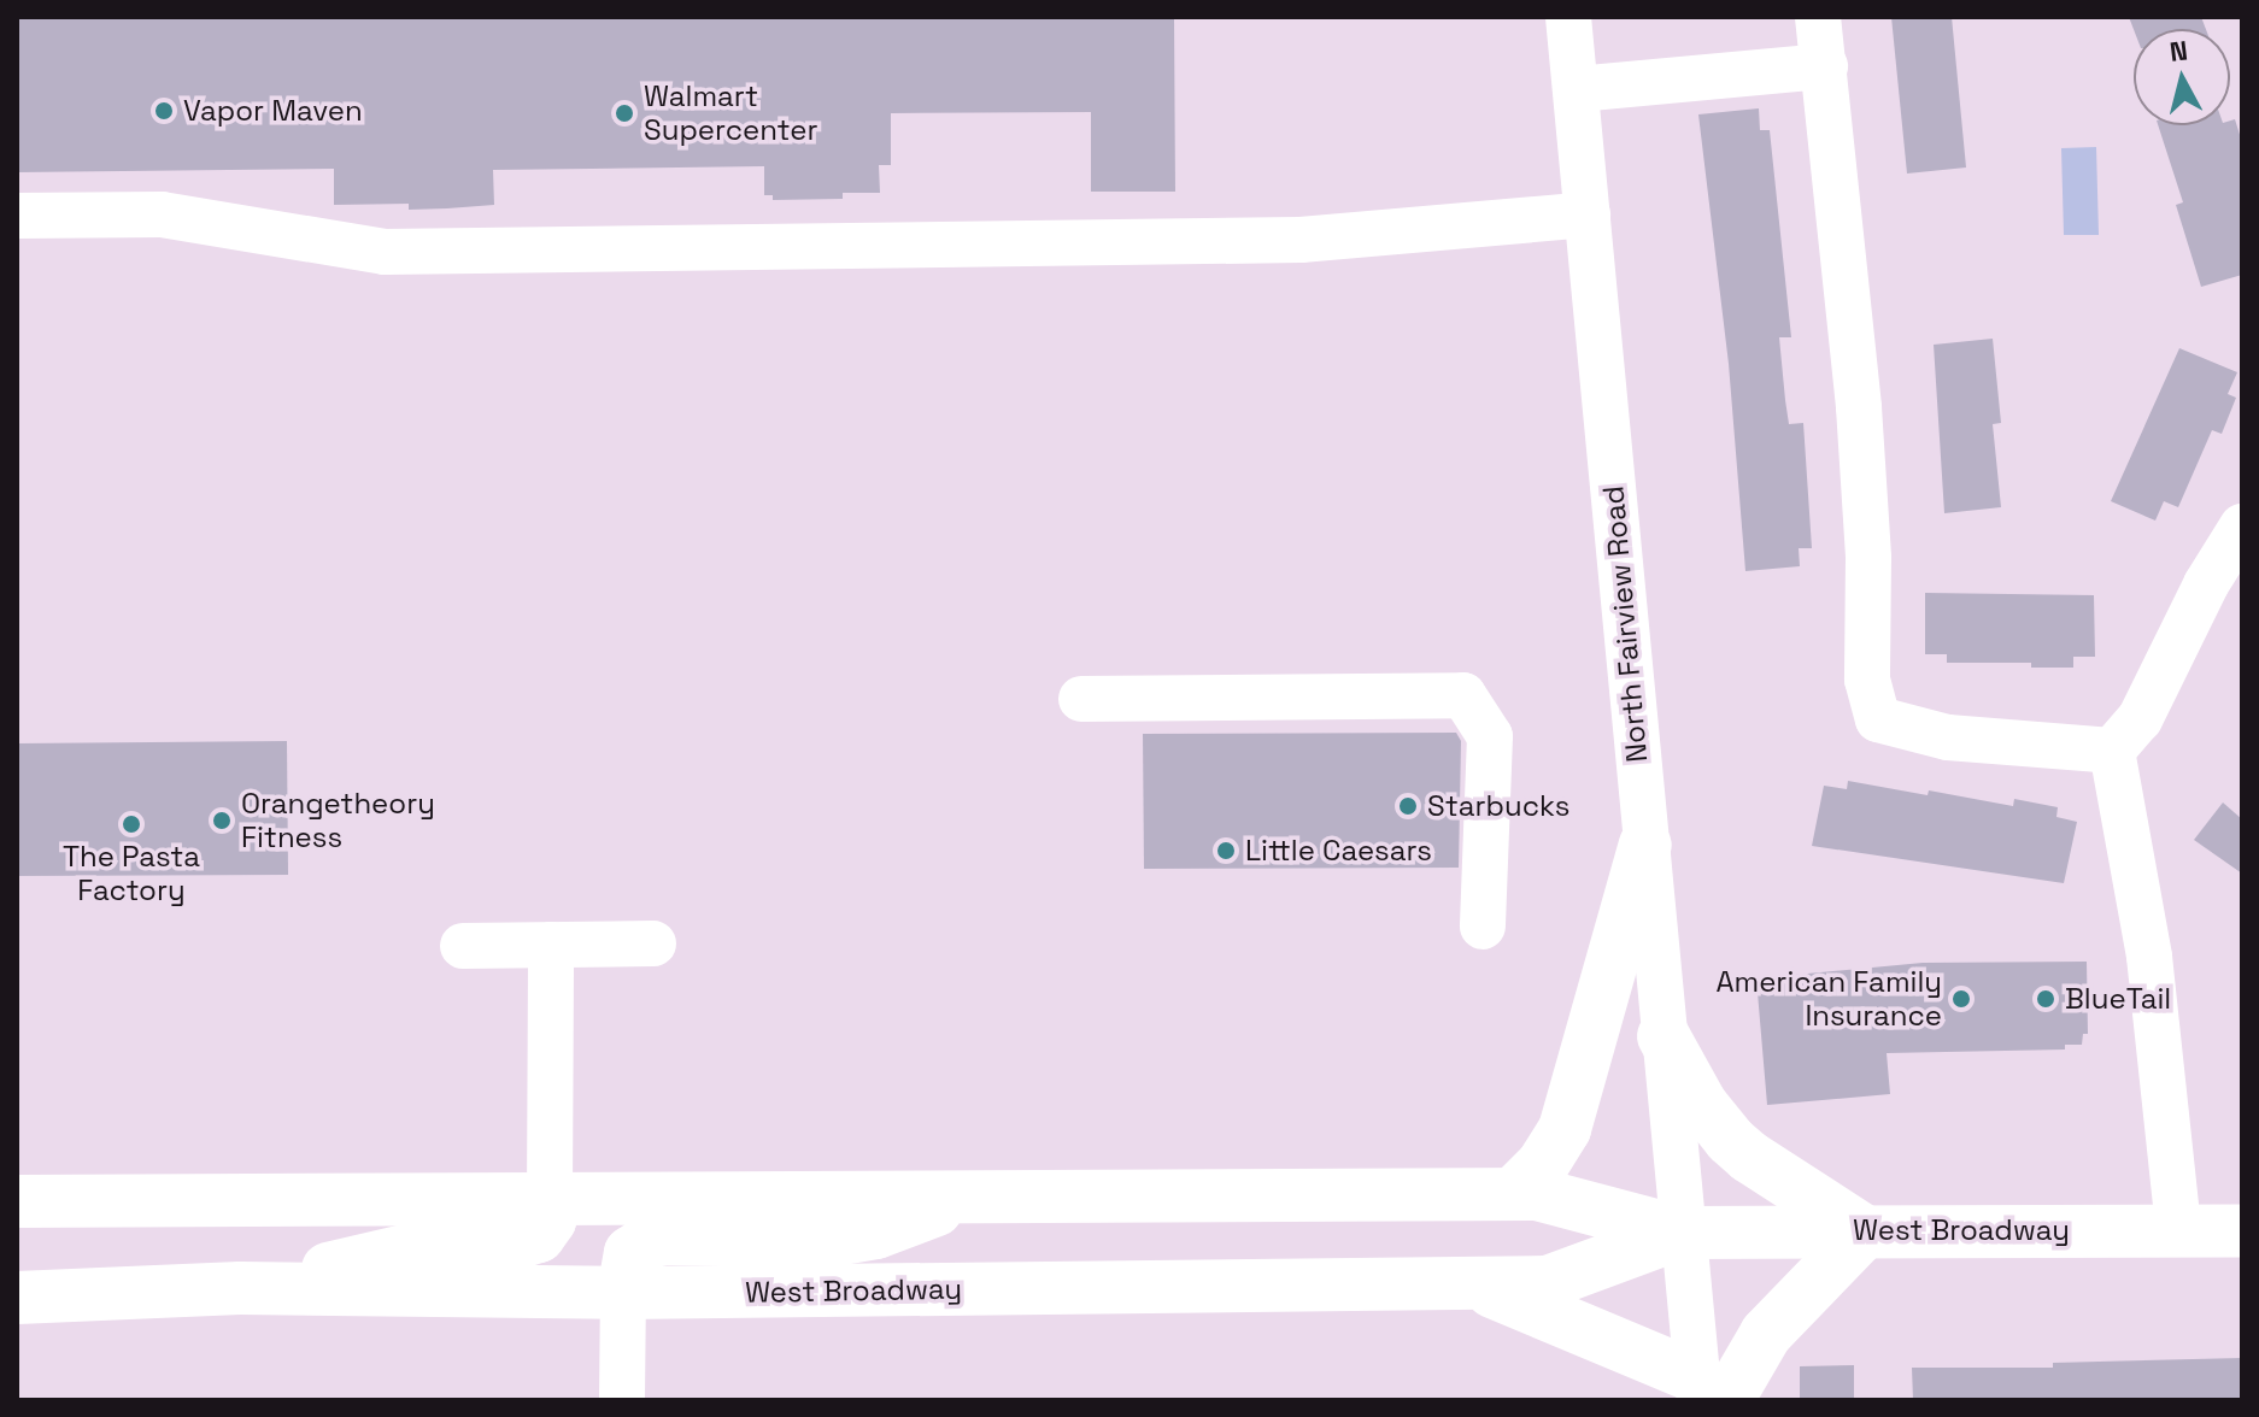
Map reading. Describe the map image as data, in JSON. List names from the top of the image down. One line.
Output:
{"streets":{"main road":["West Broadway"],"street":["North Fairview Road"]},"crossings":[["North Fairview Road","West Broadway"]],"places":["Vapor Maven","Walmart Supercenter","Starbucks","Orangetheory Fitness","The Pasta Factory","Little Caesars","American Family Insurance","BlueTail"],"north":"top"}
